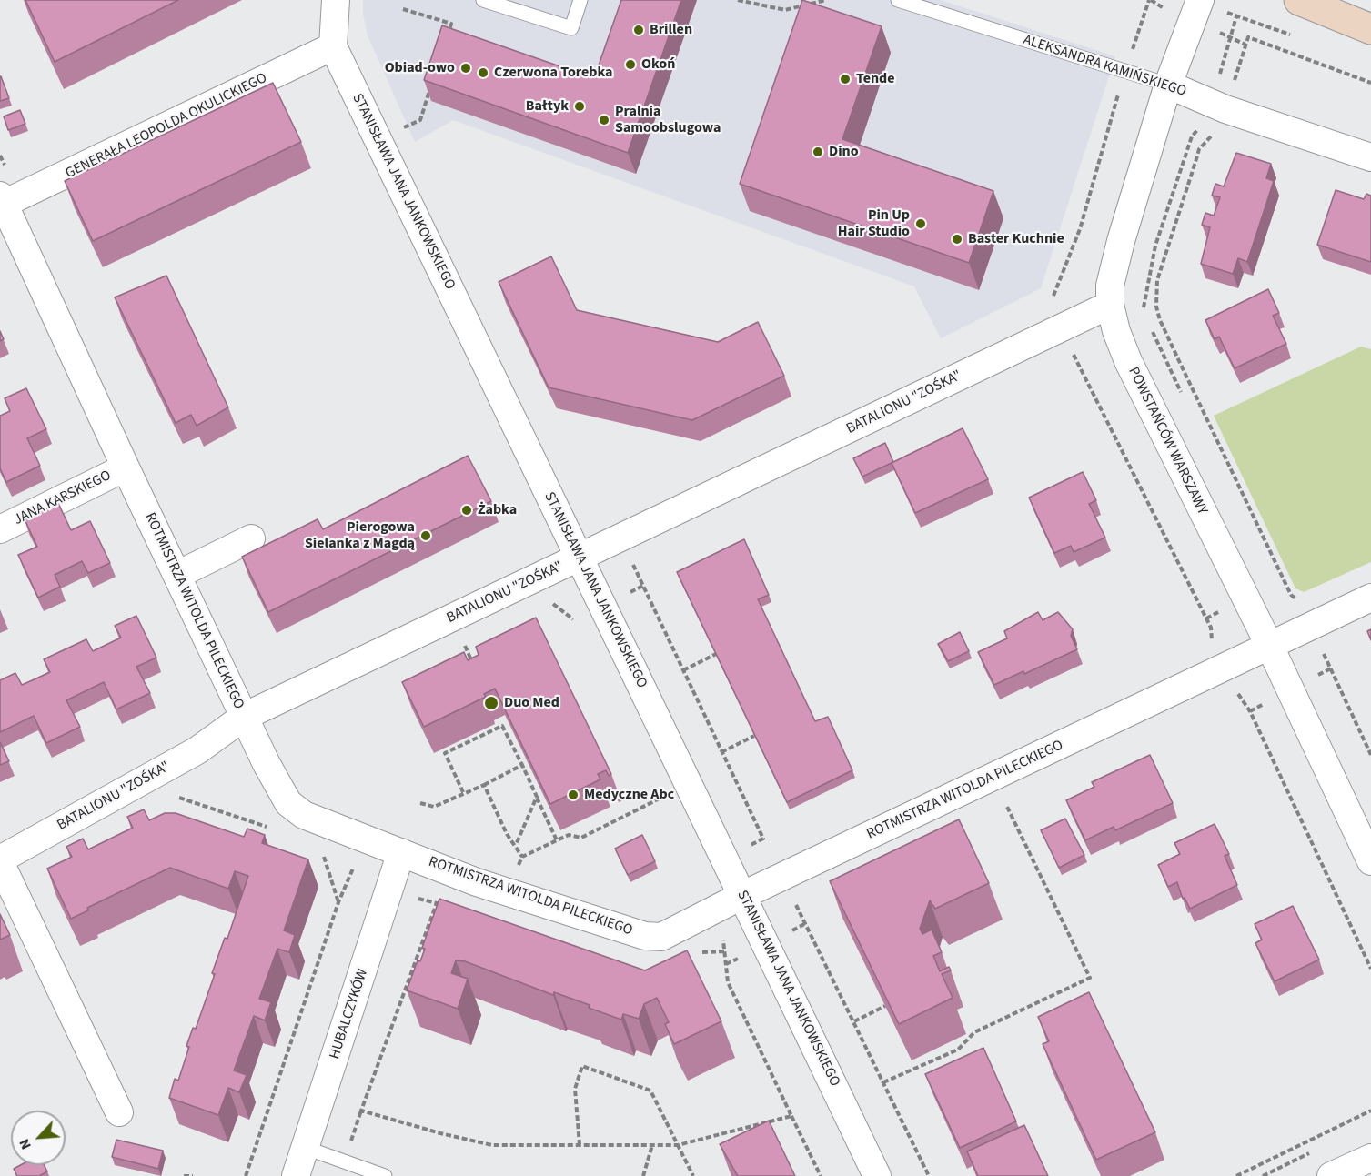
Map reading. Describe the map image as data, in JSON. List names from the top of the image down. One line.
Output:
{"streets":{"street":["ALEKSANDRA KAMIŃSKIEGO","GENERAŁA LEOPOLDA OKULICKIEGO","STANISŁAWA JANA JANKOWSKIEGO","BATALIONU \"ZOŚKA\"","POWSTAŃCÓW WARSZAWY","JANA KARSKIEGO","ROTMISTRZA WITOLDA PILECKIEGO","HUBALCZYKÓW"]},"crossings":[["ALEKSANDRA KAMIŃSKIEGO","POWSTAŃCÓW WARSZAWY"],["GENERAŁA LEOPOLDA OKULICKIEGO","STANISŁAWA JANA JANKOWSKIEGO"],["GENERAŁA LEOPOLDA OKULICKIEGO","ROTMISTRZA WITOLDA PILECKIEGO"],["STANISŁAWA JANA JANKOWSKIEGO","BATALIONU \"ZOŚKA\""],["STANISŁAWA JANA JANKOWSKIEGO","ROTMISTRZA WITOLDA PILECKIEGO"],["BATALIONU \"ZOŚKA\"","POWSTAŃCÓW WARSZAWY"],["BATALIONU \"ZOŚKA\"","ROTMISTRZA WITOLDA PILECKIEGO"],["POWSTAŃCÓW WARSZAWY","ROTMISTRZA WITOLDA PILECKIEGO"],["JANA KARSKIEGO","ROTMISTRZA WITOLDA PILECKIEGO"],["ROTMISTRZA WITOLDA PILECKIEGO","HUBALCZYKÓW"]],"places":["Brillen","Okoń","Obiad-owo","Czerwona Torebka","Tende","Bałtyk","Pralnia Samoobslugowa","Dino","Pin Up Hair Studio","Baster Kuchnie","Żabka","Pierogowa Sielanka z Magdą","Duo Med","Medyczne Abc"],"north":"bottom left"}
